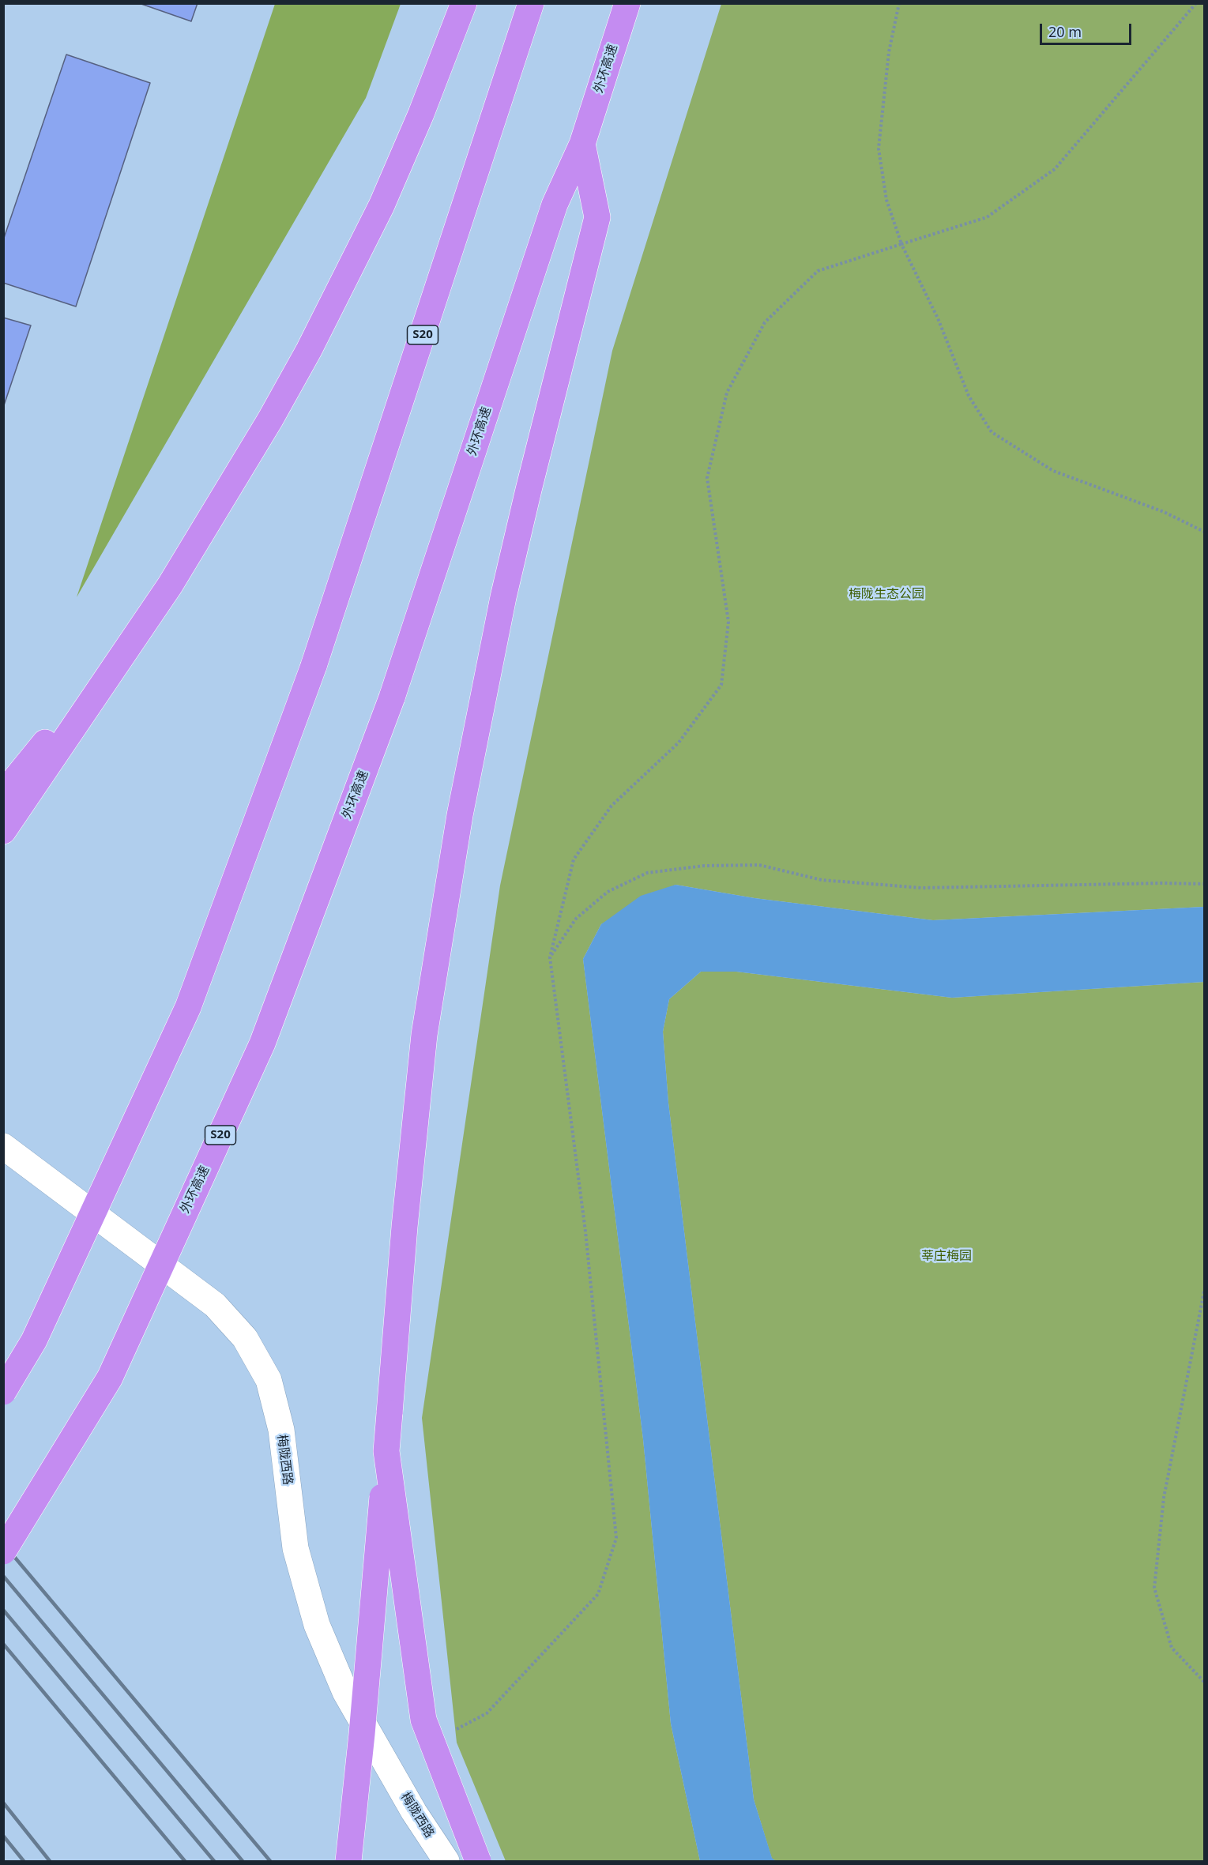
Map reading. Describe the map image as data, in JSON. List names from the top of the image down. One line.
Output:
{"streets":{"highway":["外环高速","S20"],"street":["梅陇西路"]},"parks":["梅陇生态公园","莘庄梅园"],"scale_bar":"20 m"}
